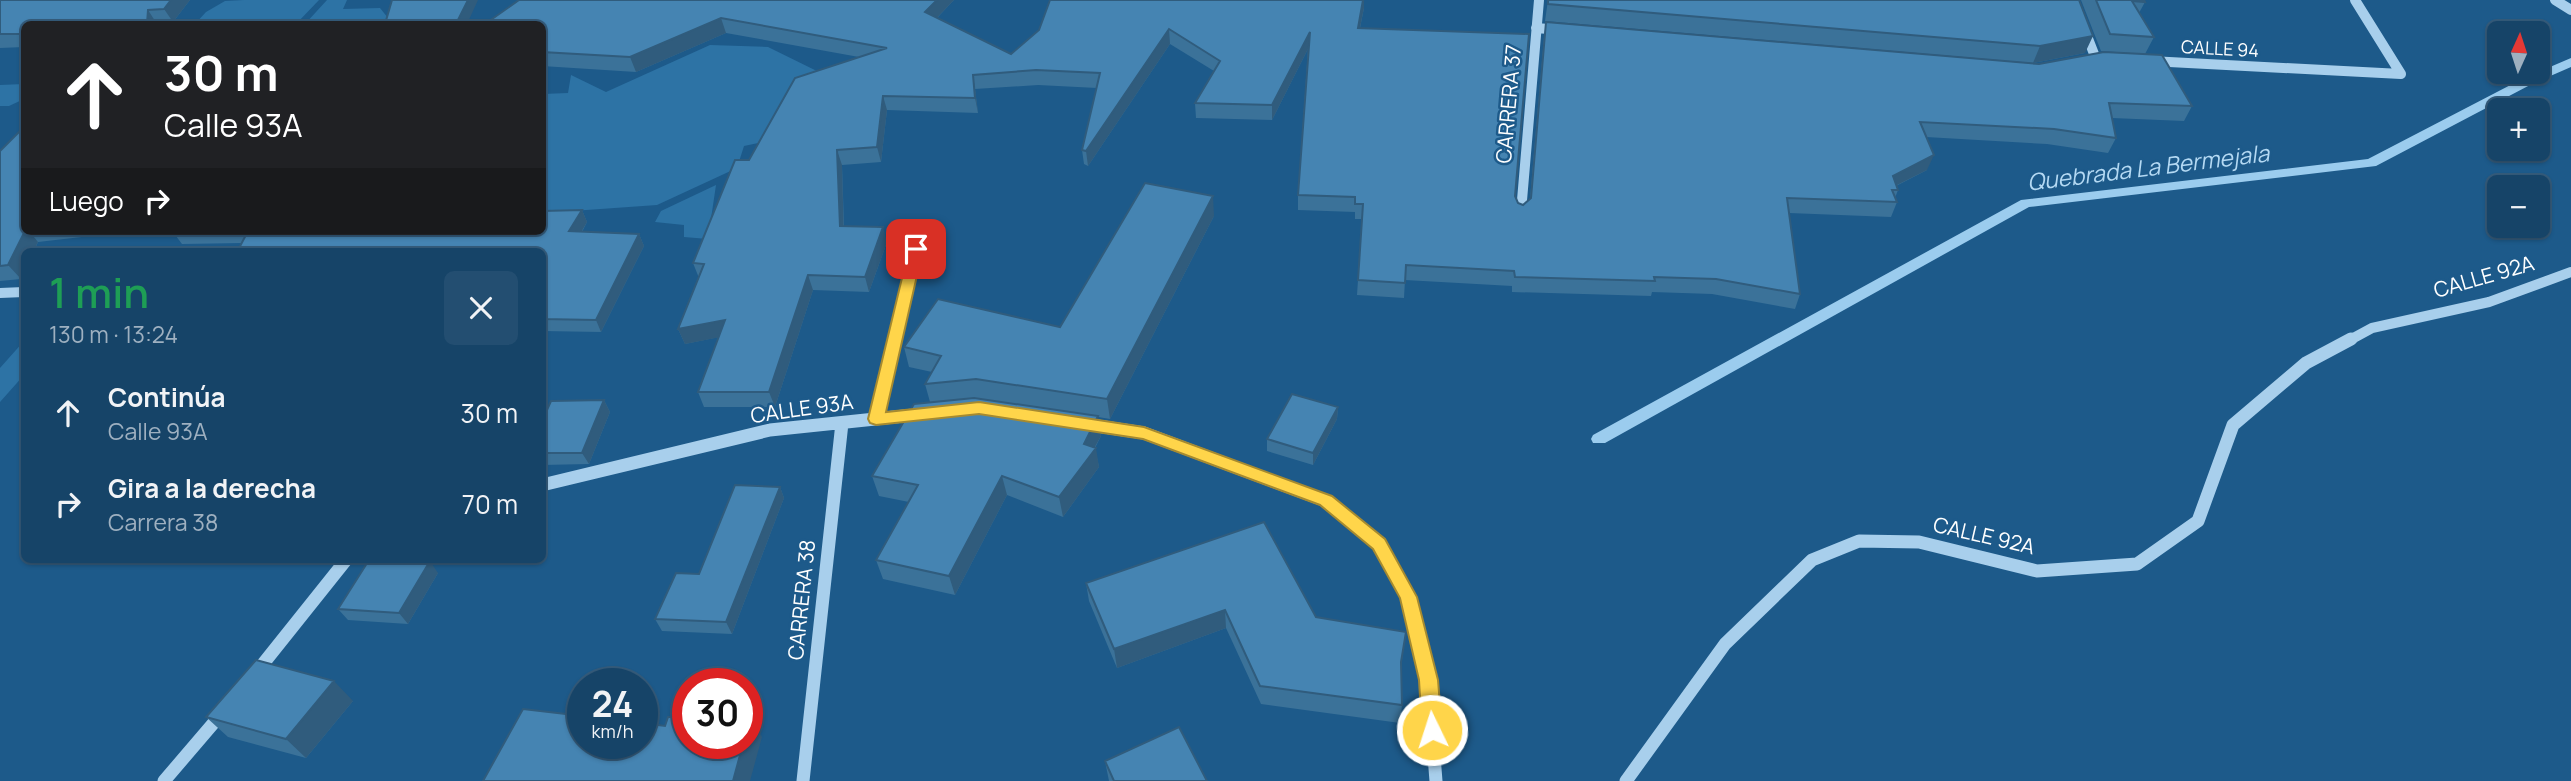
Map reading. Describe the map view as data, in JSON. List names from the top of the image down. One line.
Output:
{"streets":{"street":["CALLE 94","CARRERA 37","CALLE 92A","CALLE 93A","CARRERA 38"]},"crossings":[["CALLE 93A","CARRERA 38"]],"water":["Quebrada La Bermejala"],"north":"top","page":{"map_buttons":["+","−"],"turn":["30 m","Calle 93A"],"then":"Luego","heading":["1 min","130 m · 13:24"],"list":[{"name":"Continúa","note":"Calle 93A","value":"30 m"},{"name":"Gira a la derecha","note":"Carrera 38","value":"70 m"}],"speed":"24 km/h","limit":"30"}}
